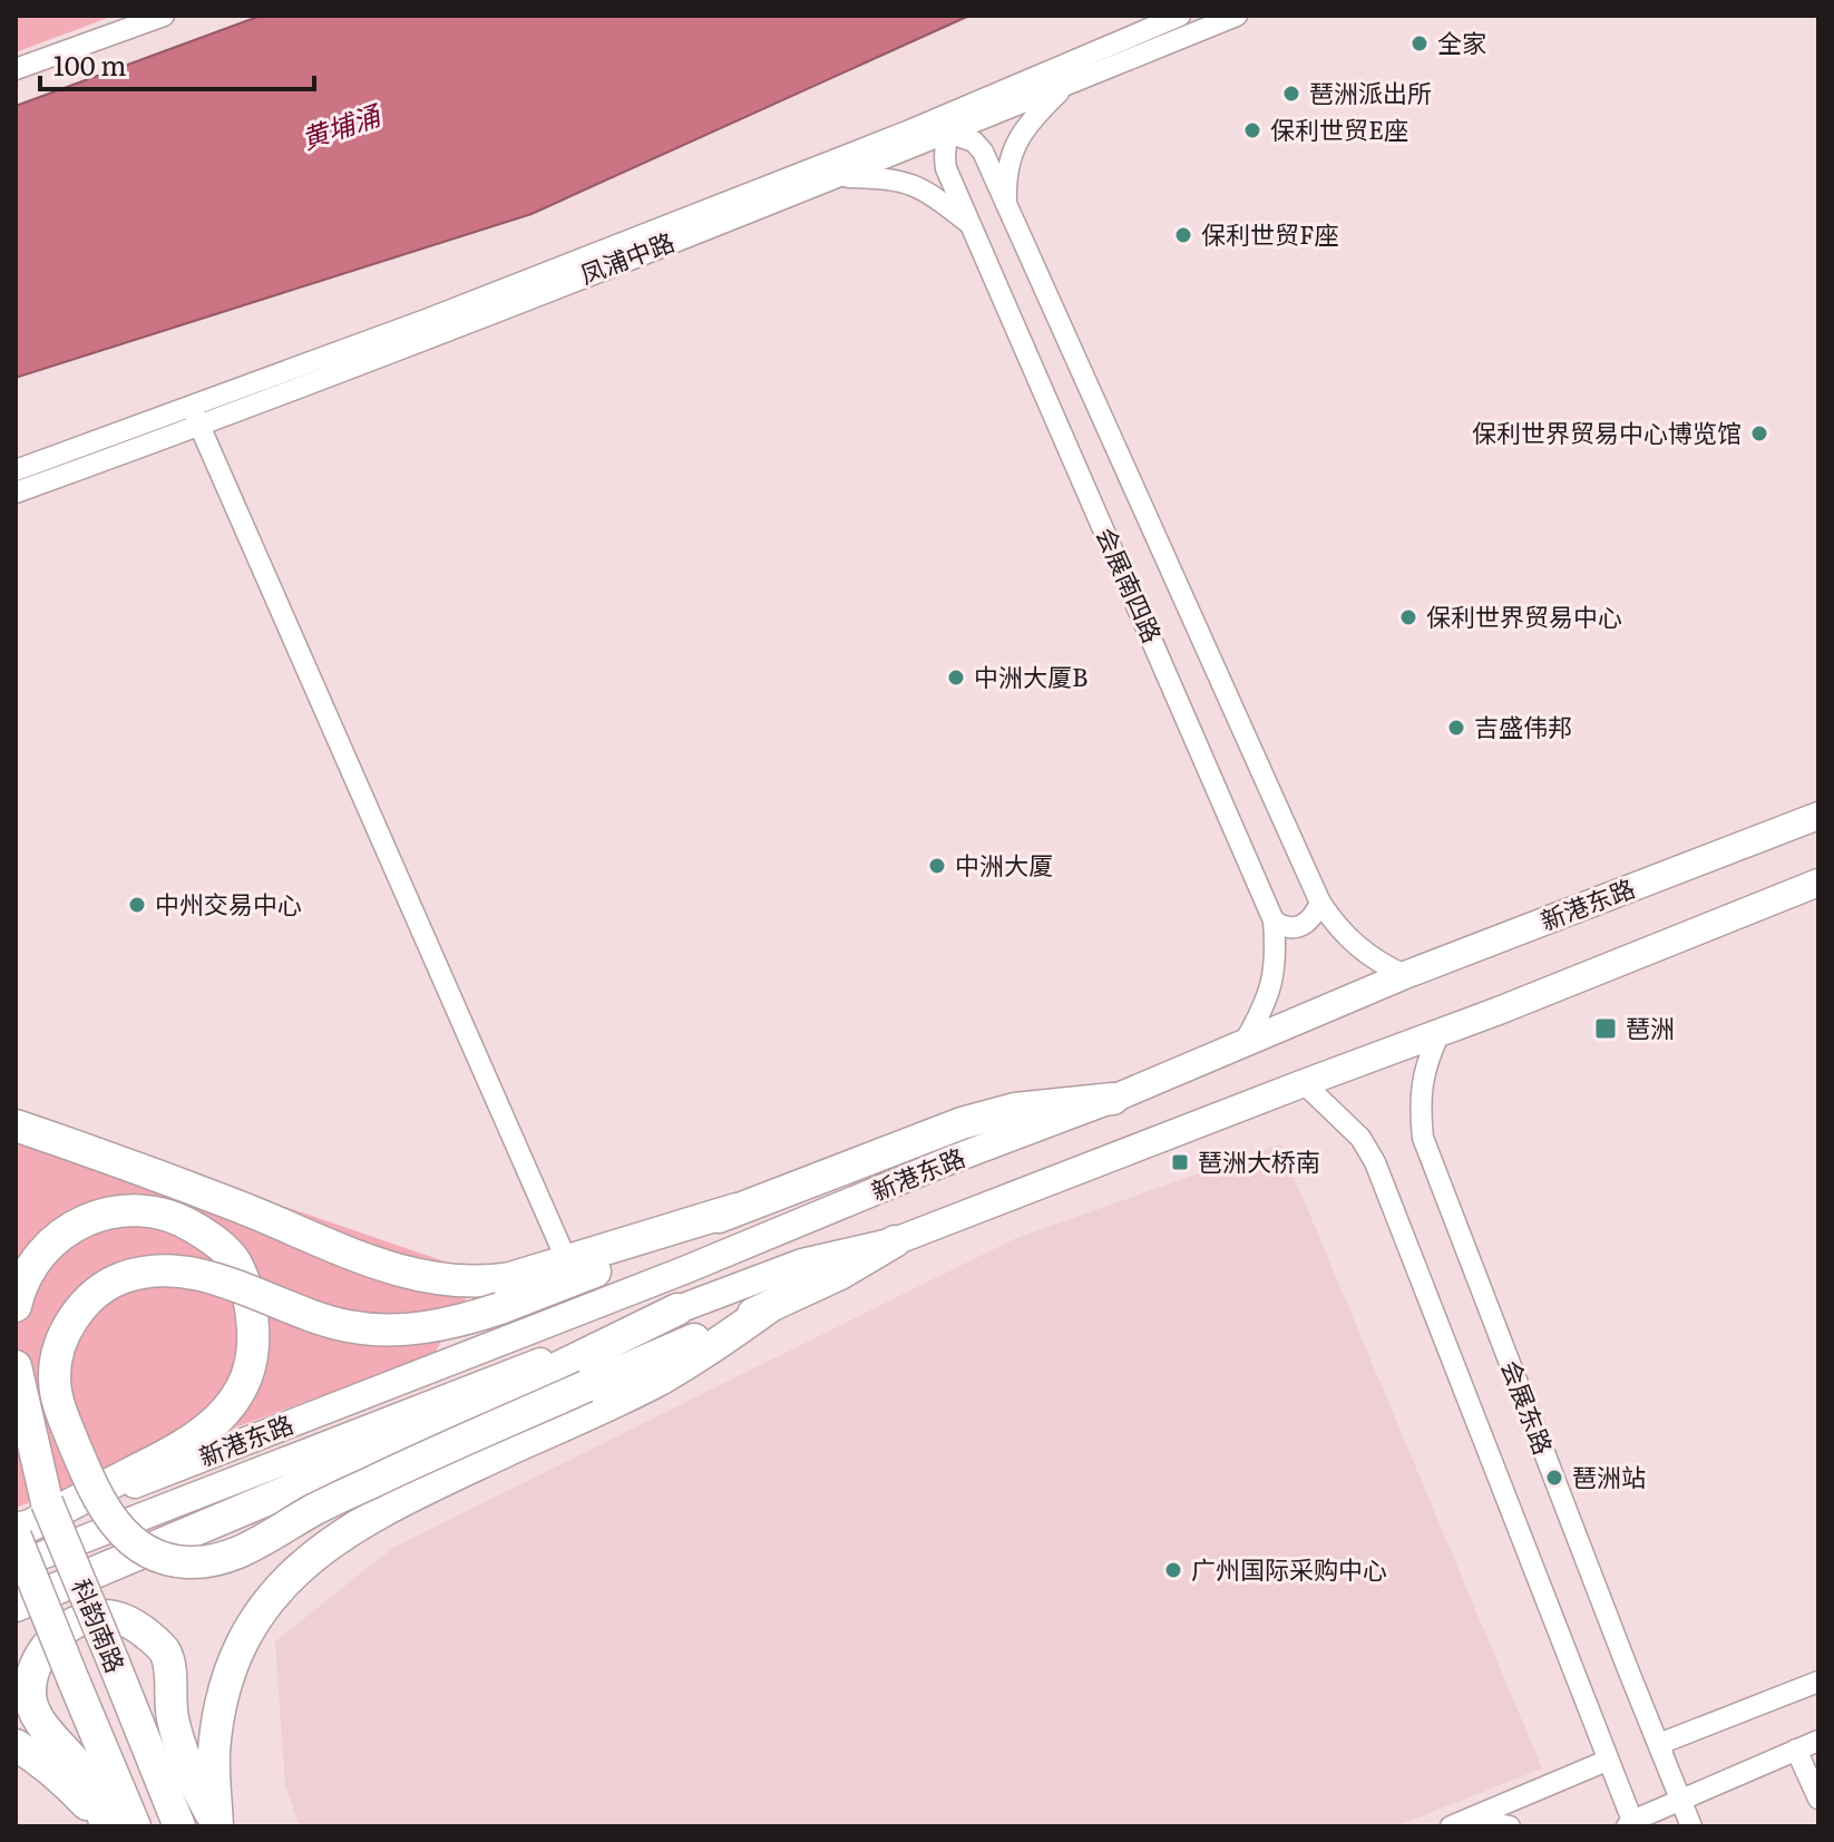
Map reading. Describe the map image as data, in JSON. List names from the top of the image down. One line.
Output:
{"streets":{"highway":["科韵南路"],"main road":["新港东路"],"street":["凤浦中路","会展南四路","会展东路"]},"crossings":[["凤浦中路","会展南四路"],["会展南四路","新港东路"],["新港东路","会展东路"],["新港东路","科韵南路"]],"water":["黄埔涌"],"places":{"other":["全家","琶洲派出所","保利世贸E座","保利世贸F座","保利世界贸易中心博览馆","保利世界贸易中心","中洲大厦B","吉盛伟邦","中洲大厦","中州交易中心","琶洲站","广州国际采购中心"],"transit":["琶洲","琶洲大桥南"]},"scale_bar":"100 m"}
